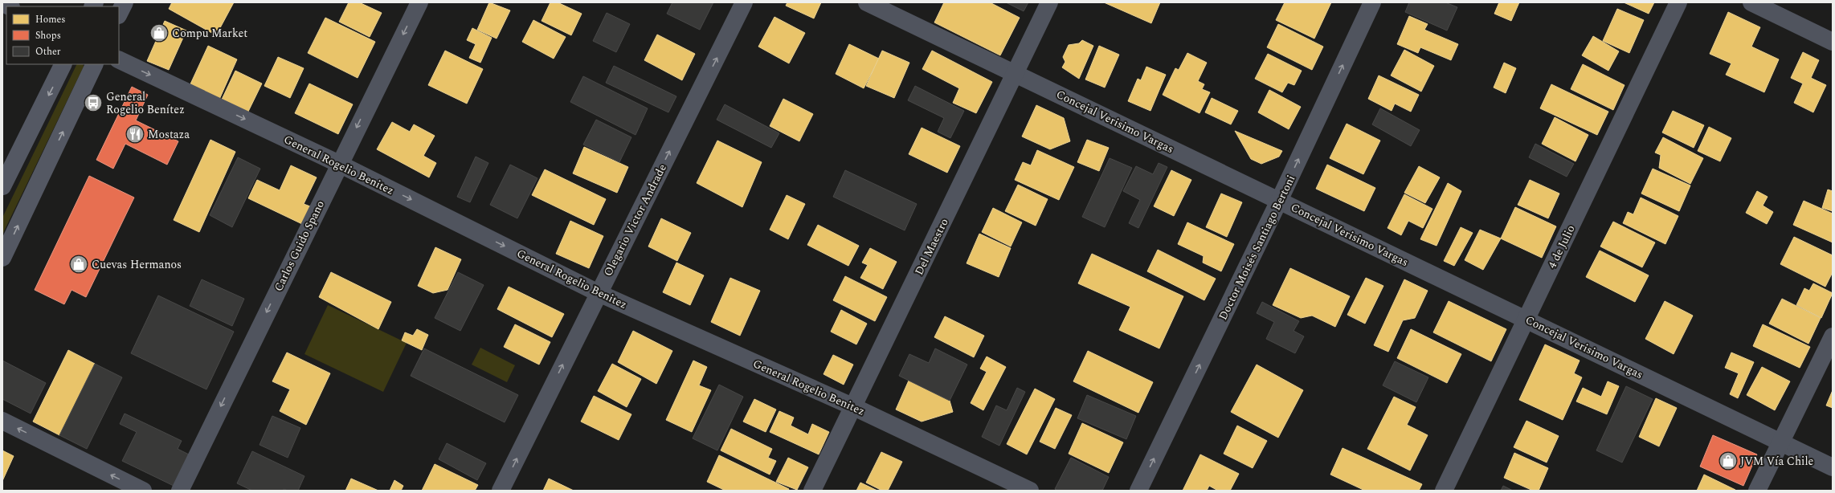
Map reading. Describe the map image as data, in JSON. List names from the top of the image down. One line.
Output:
{"streets":{"street":["Concejal Verisimo Vargas","General Rogelio Benitez","Olegario Victor Andrade","Carlos Guido Spano","Del Maestro","4 de Julio","Doctor Moisés Santiago Bertoni"]},"crossings":[["Concejal Verisimo Vargas","Del Maestro"],["Concejal Verisimo Vargas","4 de Julio"],["Concejal Verisimo Vargas","Doctor Moisés Santiago Bertoni"],["General Rogelio Benitez","Olegario Victor Andrade"],["General Rogelio Benitez","Carlos Guido Spano"],["General Rogelio Benitez","Del Maestro"]],"one_way":["General Rogelio Benitez","Olegario Victor Andrade","Carlos Guido Spano","Doctor Moisés Santiago Bertoni"],"places":{"shop":["Compu Market","Cuevas Hermanos","JVM Vía Chile"],"bus stop":["General Rogelio Benítez"],"restaurant":["Mostaza"]},"legend":["Homes","Shops","Other"]}
